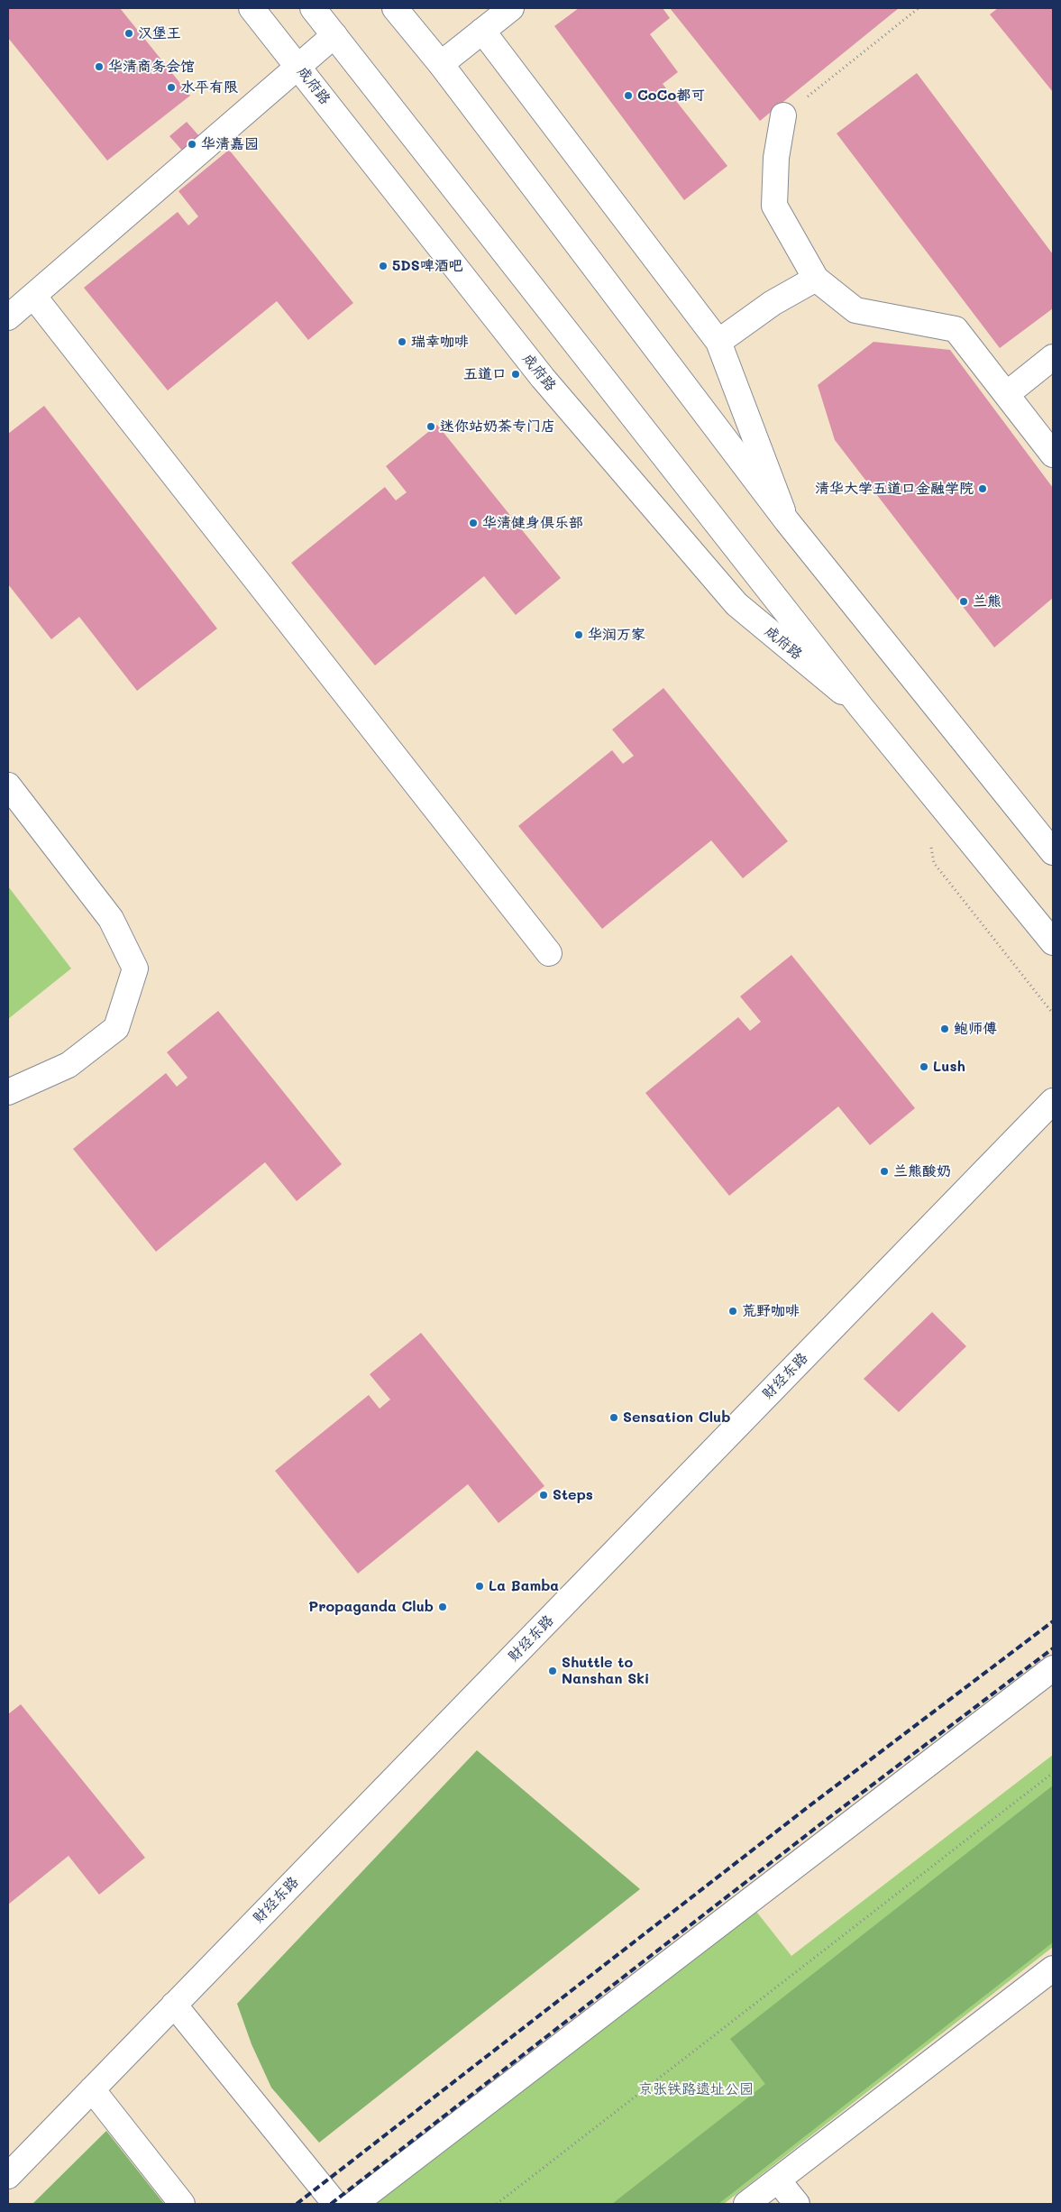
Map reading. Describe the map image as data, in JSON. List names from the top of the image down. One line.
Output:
{"streets":{"street":["成府路","财经东路"]},"parks":["京张铁路遗址公园"],"places":["汉堡王","华清商务会馆","水平有限","CoCo都可","华清嘉园","5DS啤酒吧","瑞幸咖啡","五道口","迷你站奶茶专门店","清华大学五道口金融学院","华清健身俱乐部","兰熊","华润万家","鲍师傅","Lush","兰熊酸奶","荒野咖啡","Sensation Club","Steps","La Bamba","Propaganda Club","Shuttle to Nanshan Ski"]}
